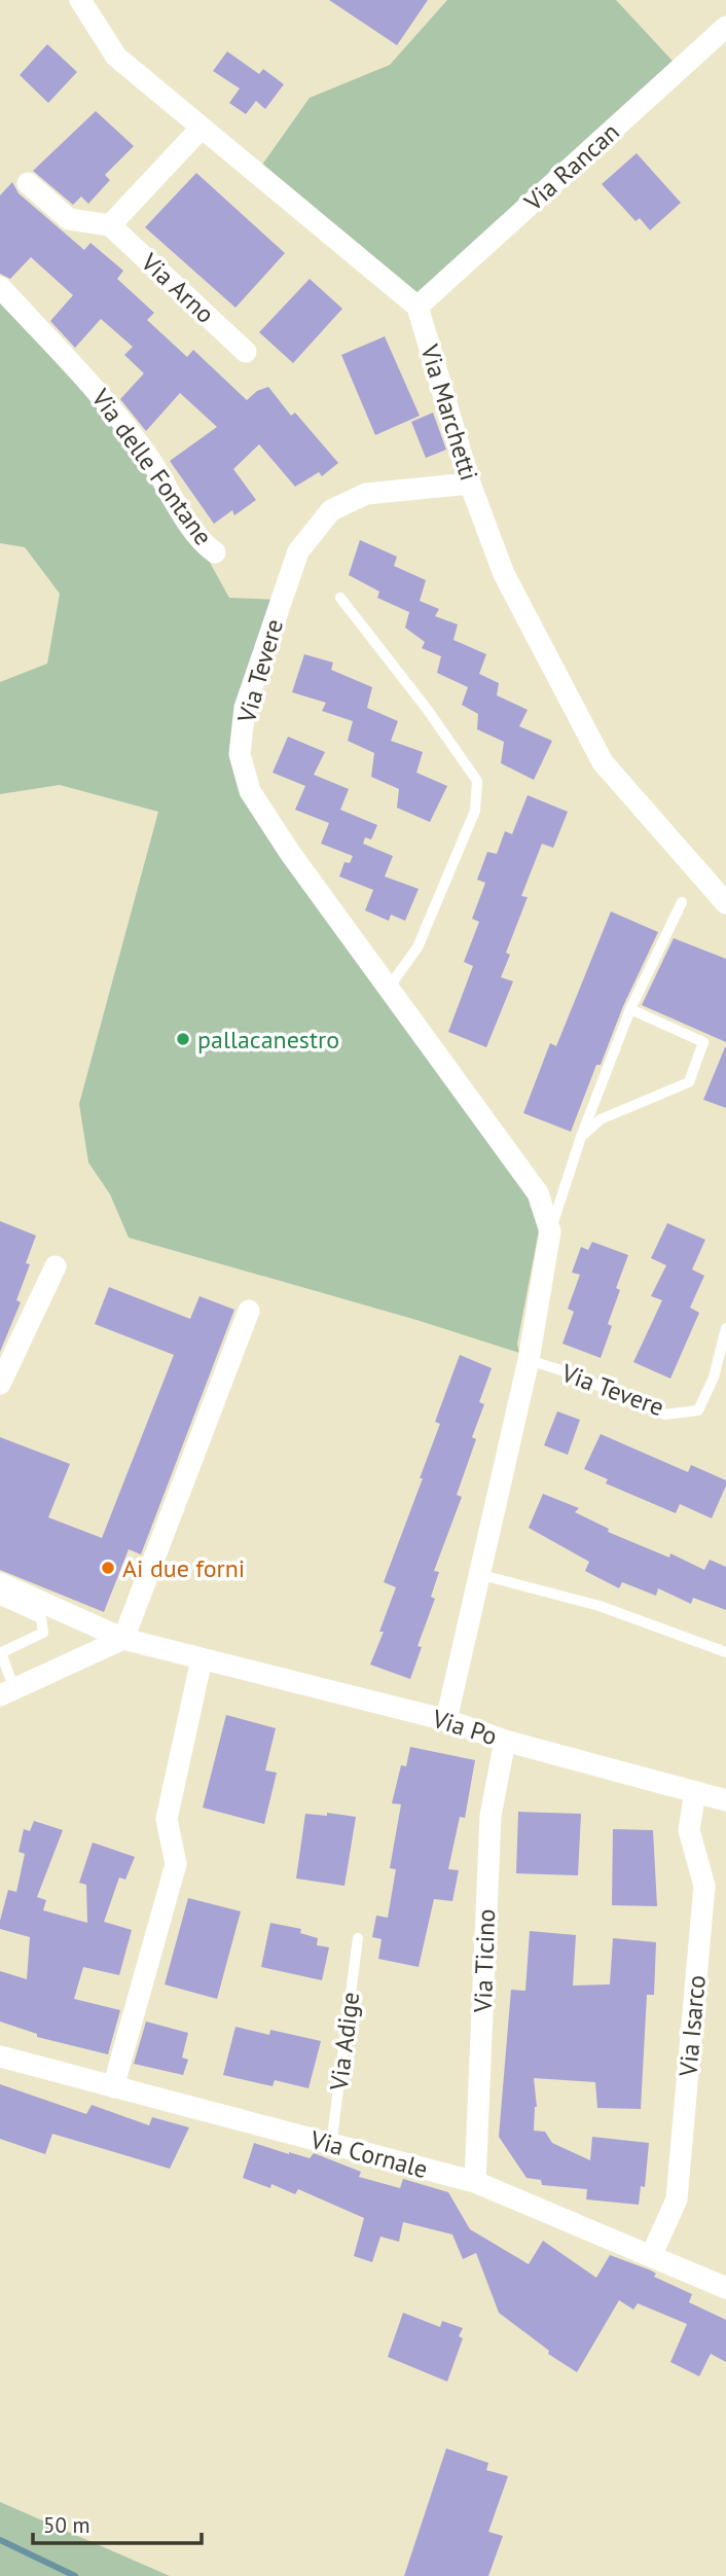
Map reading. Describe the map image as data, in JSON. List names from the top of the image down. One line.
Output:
{"streets":{"street":["Via Rancan","Via Arno","Via Marchetti","Via delle Fontane","Via Tevere","Via Po","Via Ticino","Via Isarco","Via Cornale"],"lane":["Via Adige"]},"crossings":[["Via Rancan","Via Marchetti"],["Via Marchetti","Via Tevere"],["Via Tevere","Via Po"],["Via Po","Via Ticino"],["Via Po","Via Isarco"],["Via Ticino","Via Cornale"],["Via Isarco","Via Cornale"],["Via Adige","Via Cornale"]],"places":["pallacanestro","Ai due forni"],"scale_bar":"50 m"}
